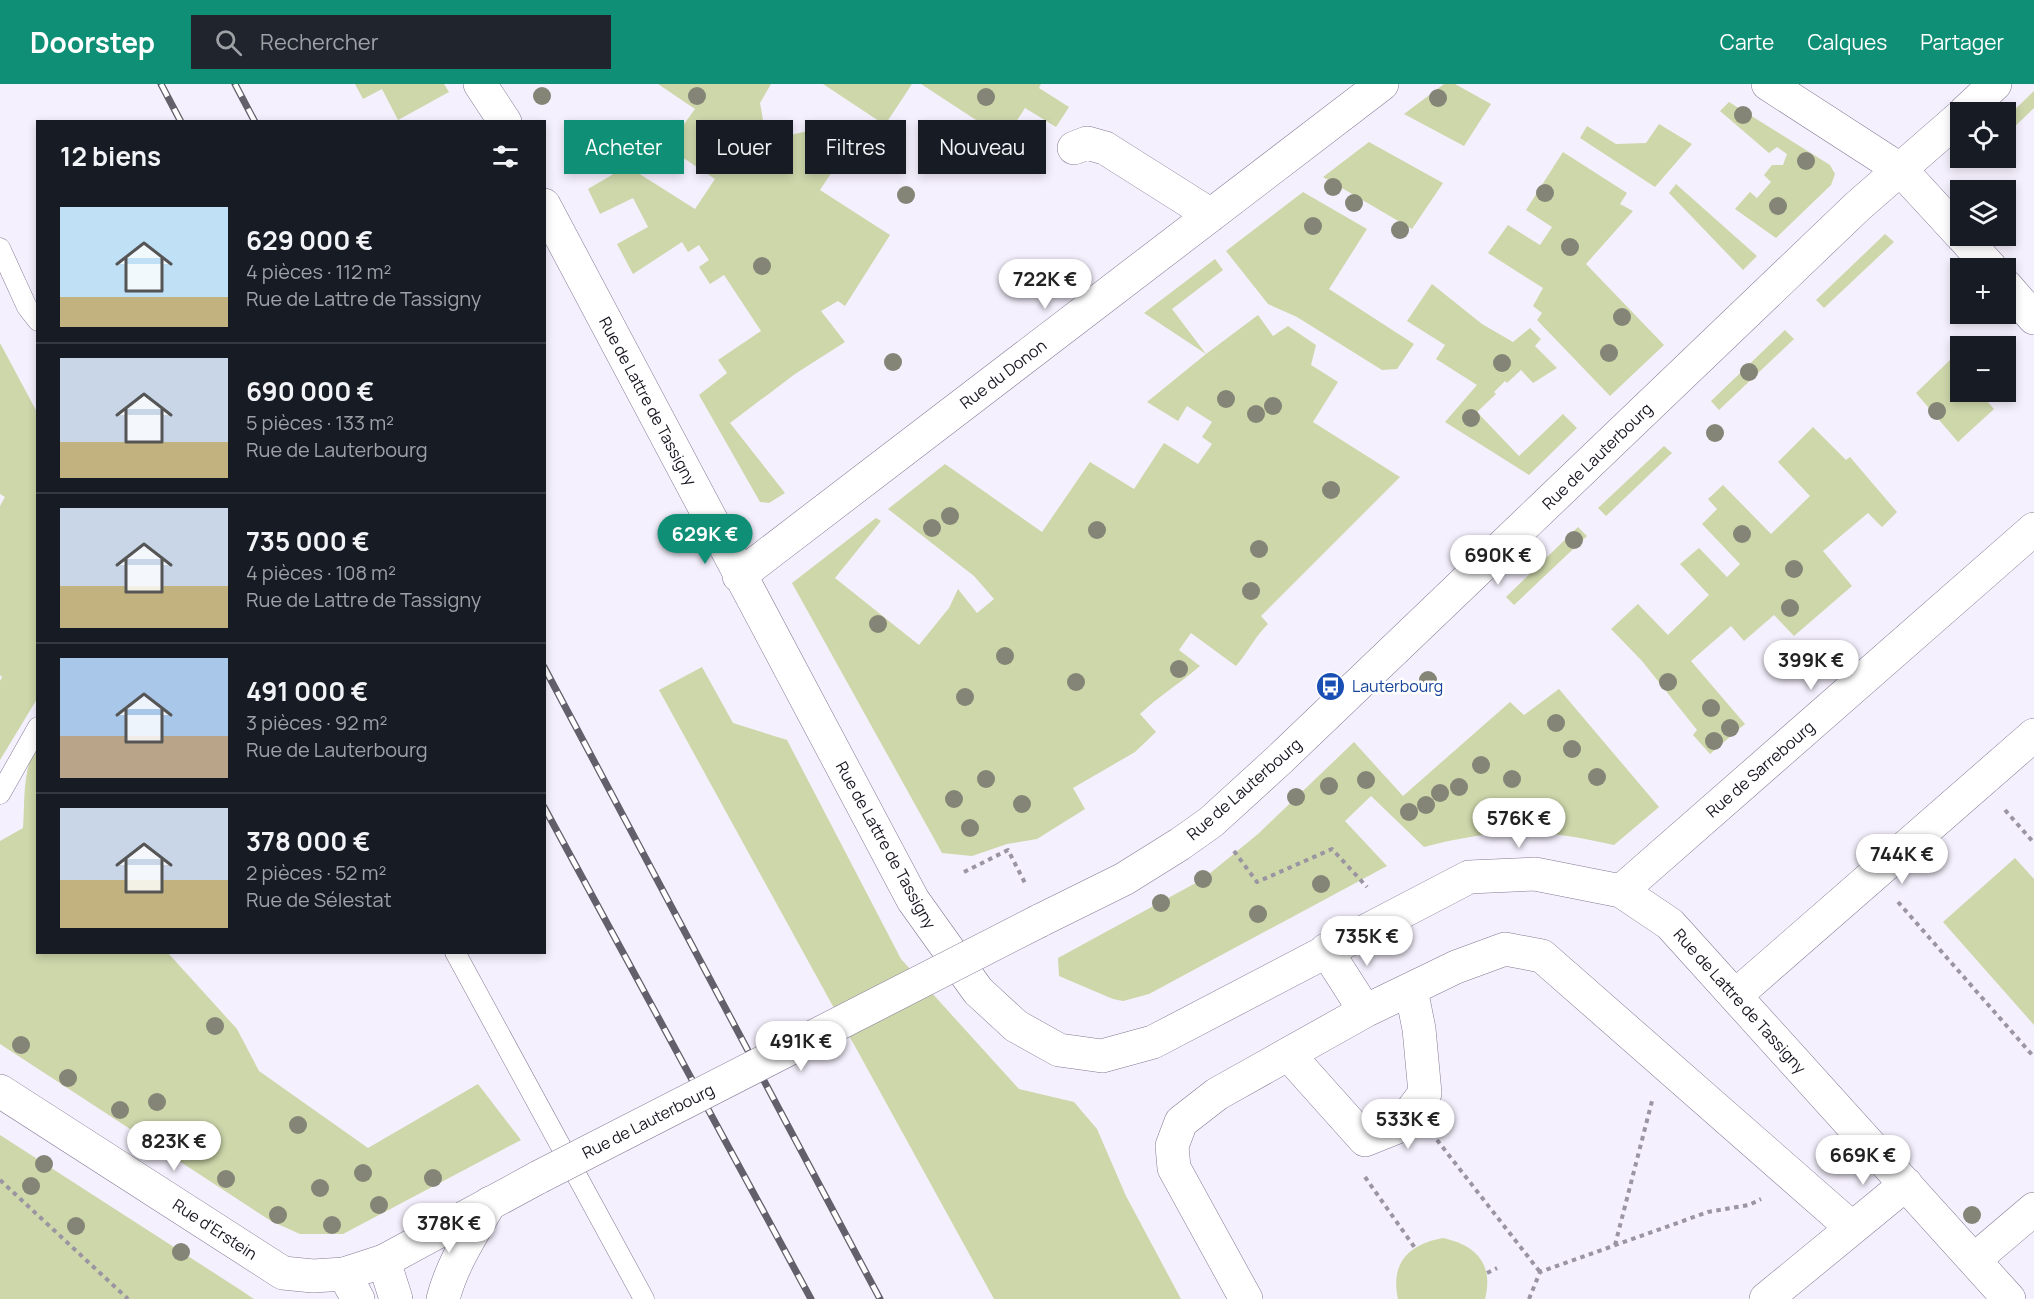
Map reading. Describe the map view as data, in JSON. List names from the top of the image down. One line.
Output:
{"streets":{"street":["Rue du Donon","Rue de Lattre de Tassigny","Rue de Lauterbourg","Rue de Sarrebourg","Rue d'Erstein"]},"crossings":[["Rue du Donon","Rue de Lattre de Tassigny"],["Rue de Lattre de Tassigny","Rue de Sarrebourg"],["Rue de Lauterbourg","Rue d'Erstein"]],"places":{"bus stop":["Lauterbourg"]},"page":{"header":"Doorstep","search":"Rechercher","nav":["Carte","Calques","Partager"],"map_buttons":["+","−"],"chip":["Acheter","Louer","Filtres","Nouveau"],"heading":"12 biens","list":[{"name":"629 000 €","note":"4 pièces · 112 m² · Rue de Lattre de Tassigny"},{"name":"690 000 €","note":"5 pièces · 133 m² · Rue de Lauterbourg"},{"name":"735 000 €","note":"4 pièces · 108 m² · Rue de Lattre de Tassigny"},{"name":"491 000 €","note":"3 pièces · 92 m² · Rue de Lauterbourg"},{"name":"378 000 €","note":"2 pièces · 52 m² · Rue de Sélestat"}],"price":["722K €","629K €","690K €","399K €","576K €","744K €","735K €","491K €","533K €","823K €","669K €","378K €"]}}
